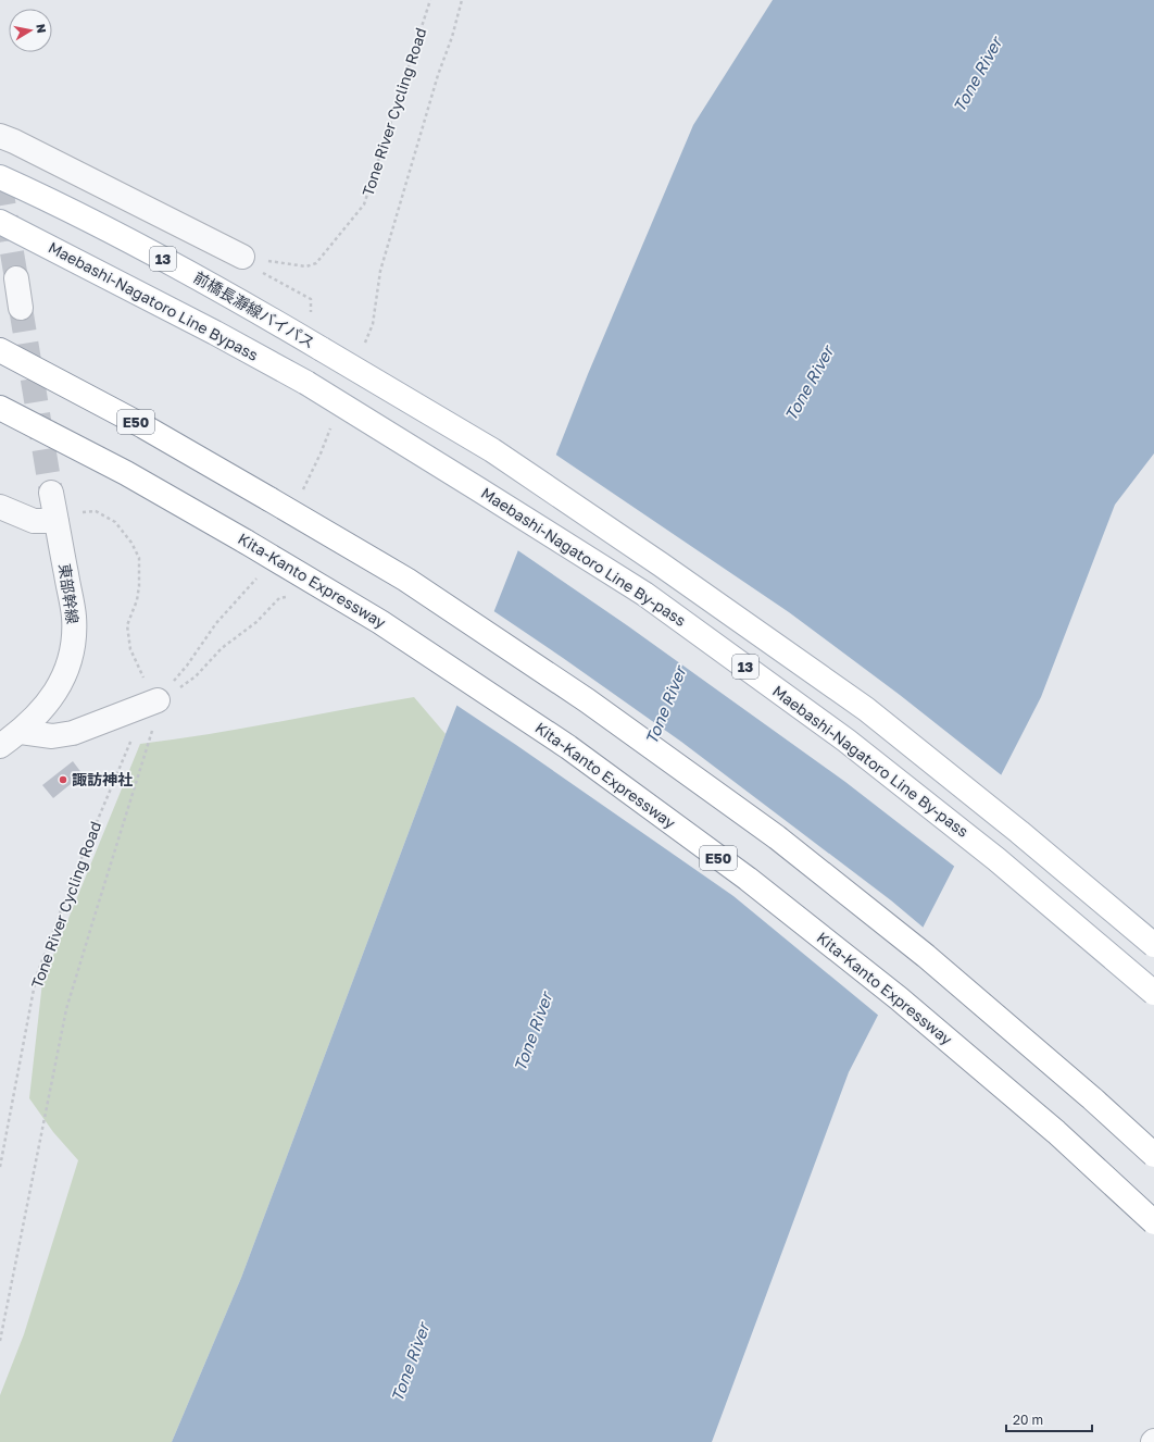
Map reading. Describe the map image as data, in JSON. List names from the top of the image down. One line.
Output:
{"streets":{"main road":["13","Maebashi-Nagatoro Line Bypass","前橋長瀞線バイパス","E50","Maebashi-Nagatoro Line By-pass","Kita-Kanto Expressway"],"street":["東部幹線"],"path":["Tone River Cycling Road"]},"crossings":[["Maebashi-Nagatoro Line Bypass","Maebashi-Nagatoro Line By-pass"]],"water":["Tone River"],"places":["諏訪神社"],"scale_bar":"20 m","north":"right"}
